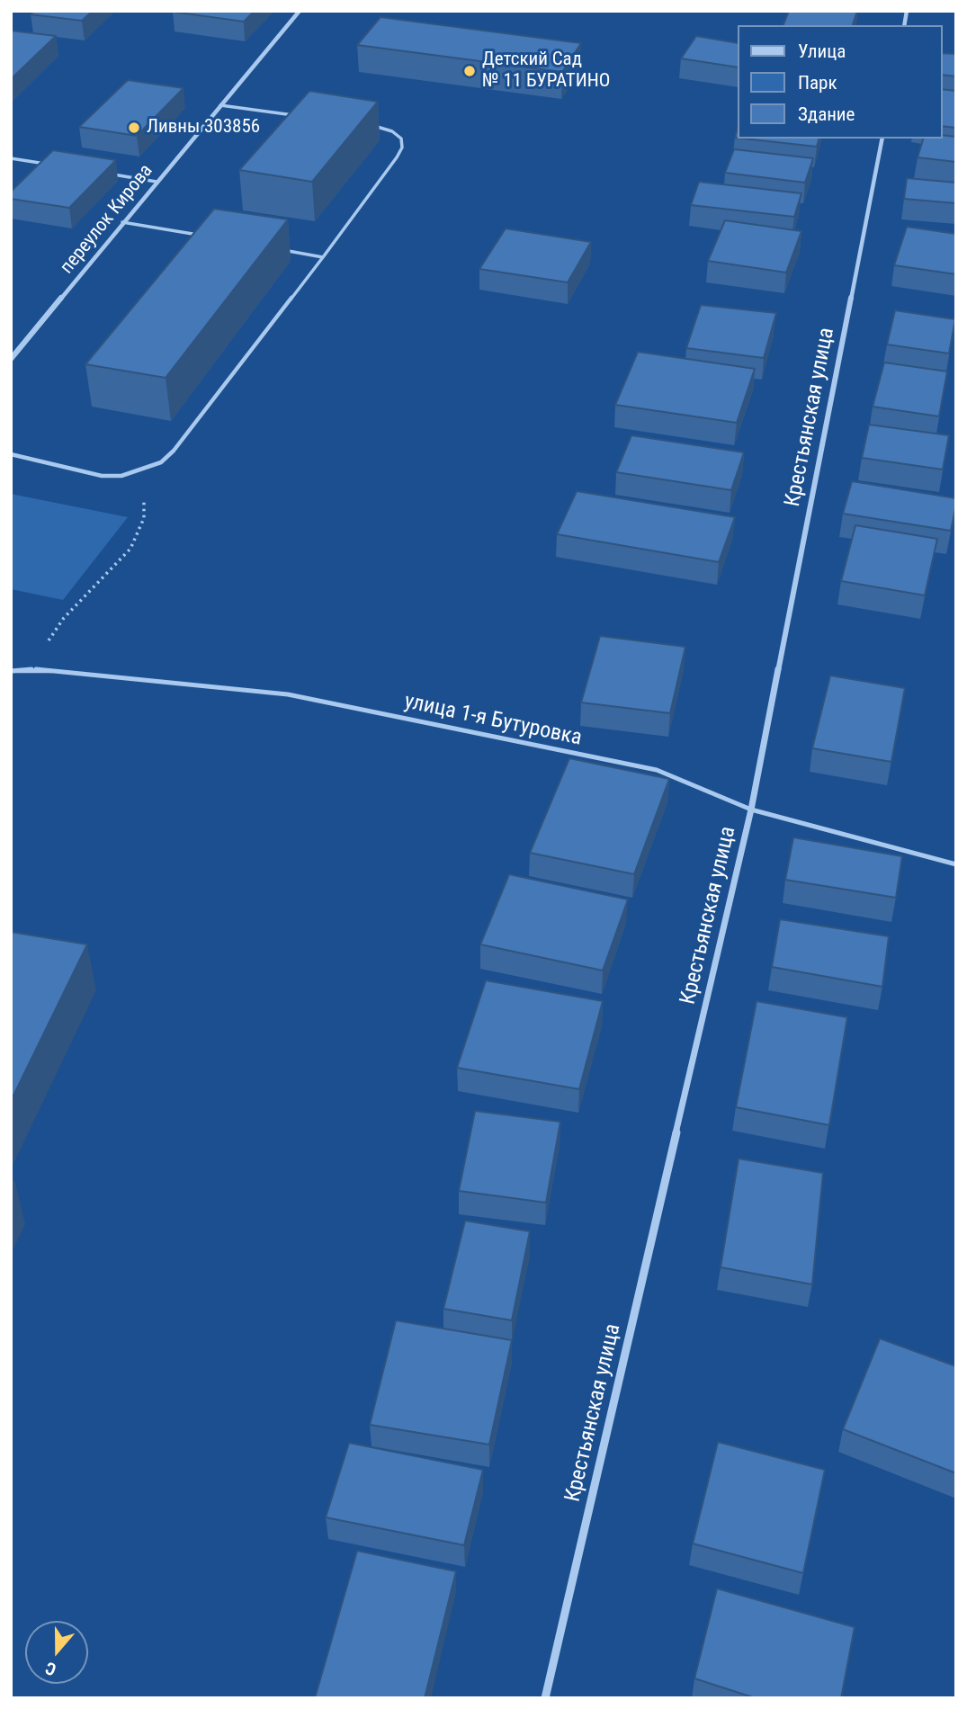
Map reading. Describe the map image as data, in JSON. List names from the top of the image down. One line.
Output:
{"streets":{"street":["переулок Кирова","Крестьянская улица"],"lane":["улица 1-я Бутуровка"]},"crossings":[["Крестьянская улица","улица 1-я Бутуровка"]],"places":["Детский Сад № 11 БУРАТИНО","Ливны 303856"],"legend":["Улица","Парк","Здание"],"north":"bottom"}
